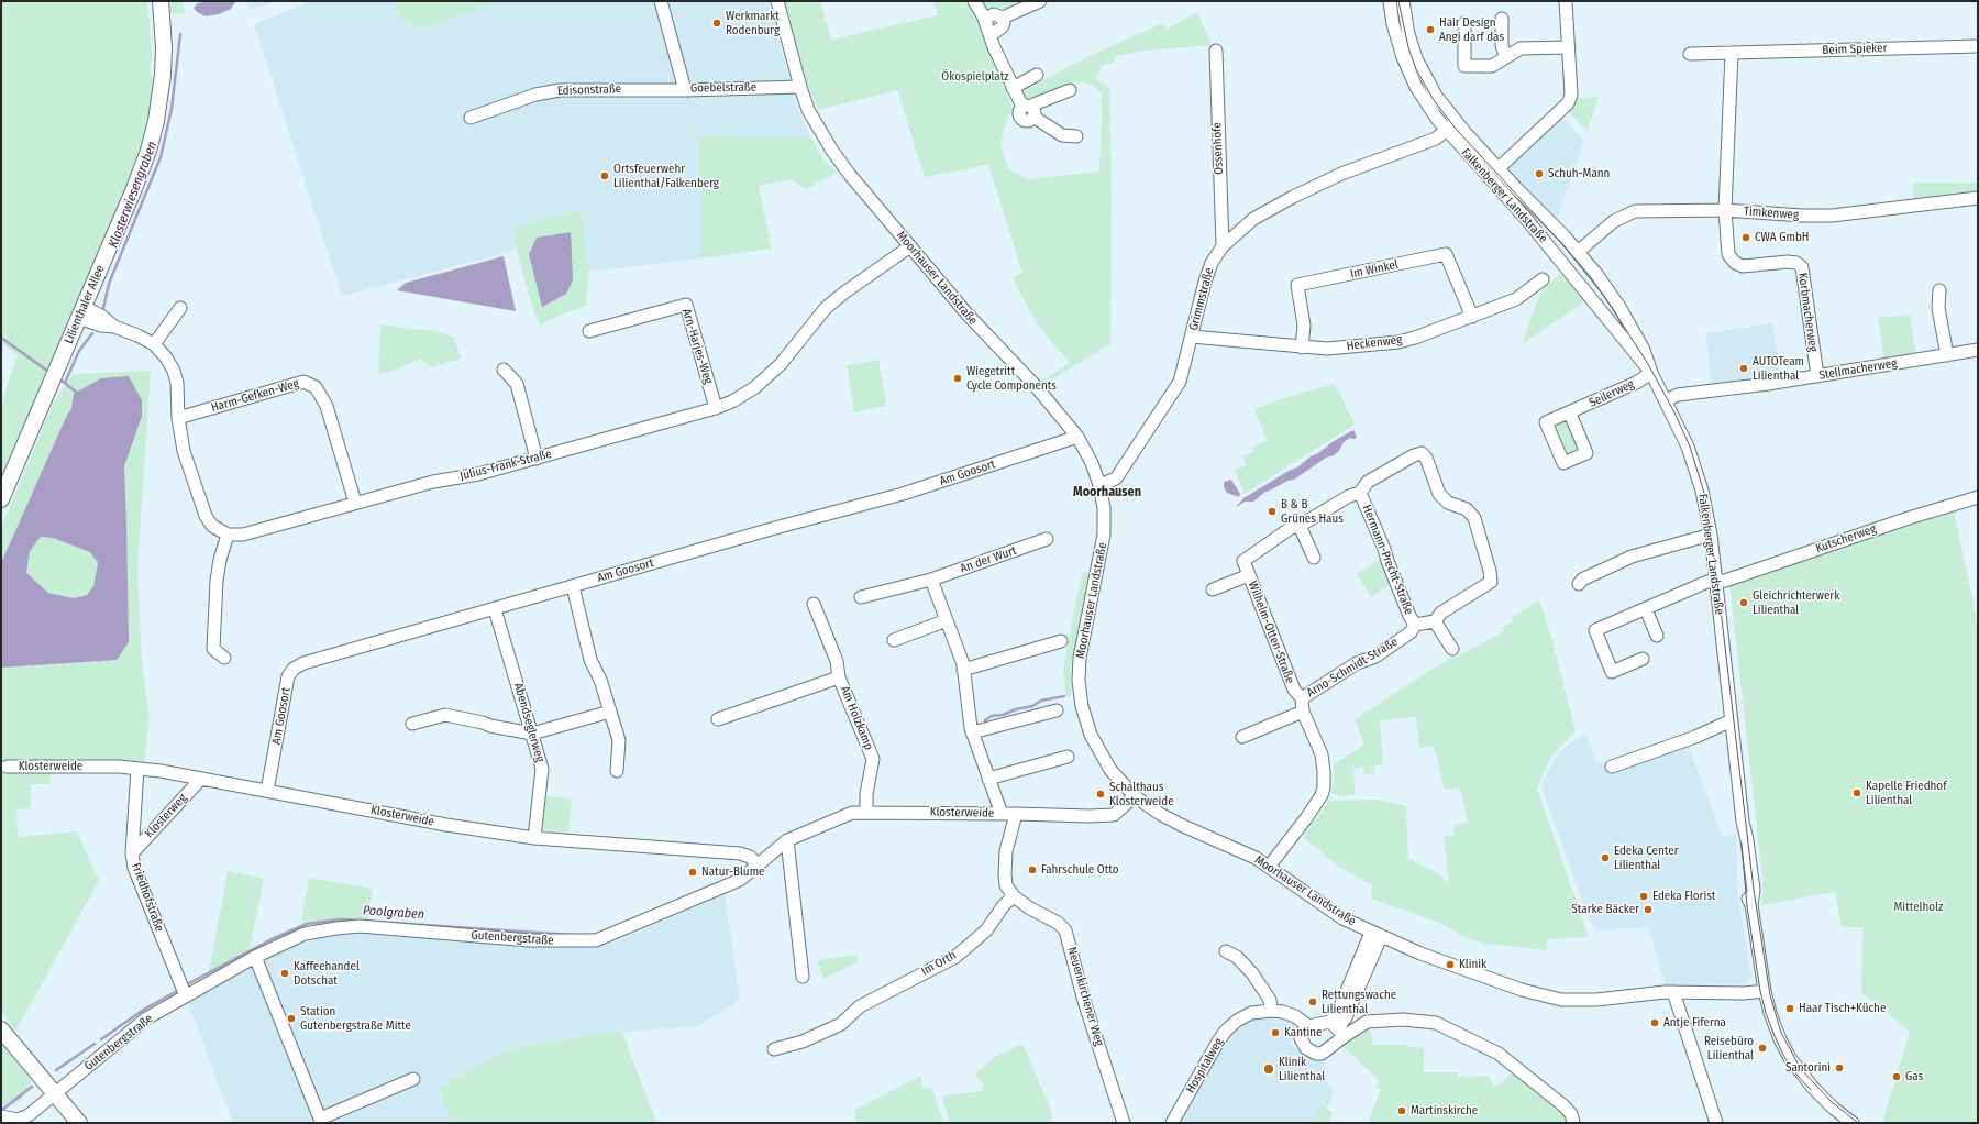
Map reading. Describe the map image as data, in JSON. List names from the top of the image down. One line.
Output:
{"streets":{"main road":["Lilienthaler Allee"],"street":["Beim Spieker","Goebelstraße","Edisonstraße","Ossenhöfe","Falkenberger Landstraße","Timkenweg","Im Winkel","Moorhauser Landstraße","Grimmstraße","Korbmacherweg","Heckenweg","Arn-Harjes-Weg","Stellmacherweg","Seilerweg","Harm-Gefken-Weg","Julius-Frank-Straße","Am Goosort","Kutscherweg","An der Wurt","Hermann-Precht-Straße","Wilhelm-Otten-Straße","Arno-Schmidt-Straße","Am Holzkamp","Abendseglerweg","Klosterweide","Klosterweg","Friedhofstraße","Gutenbergstraße","Im Orth","Neuenkirchener Weg","Hospitalweg"]},"crossings":[["Goebelstraße","Edisonstraße"],["Goebelstraße","Moorhauser Landstraße"],["Ossenhöfe","Grimmstraße"],["Falkenberger Landstraße","Timkenweg"],["Falkenberger Landstraße","Moorhauser Landstraße"],["Falkenberger Landstraße","Grimmstraße"],["Falkenberger Landstraße","Stellmacherweg"],["Falkenberger Landstraße","Seilerweg"],["Falkenberger Landstraße","Kutscherweg"],["Timkenweg","Korbmacherweg"],["Im Winkel","Heckenweg"],["Moorhauser Landstraße","Grimmstraße"],["Moorhauser Landstraße","Julius-Frank-Straße"],["Moorhauser Landstraße","Am Goosort"],["Moorhauser Landstraße","Wilhelm-Otten-Straße"],["Moorhauser Landstraße","Klosterweide"],["Grimmstraße","Heckenweg"],["Korbmacherweg","Stellmacherweg"],["Arn-Harjes-Weg","Julius-Frank-Straße"],["Harm-Gefken-Weg","Julius-Frank-Straße"],["Am Goosort","Abendseglerweg"],["Am Goosort","Klosterweide"],["Hermann-Precht-Straße","Wilhelm-Otten-Straße"],["Hermann-Precht-Straße","Arno-Schmidt-Straße"],["Wilhelm-Otten-Straße","Arno-Schmidt-Straße"],["Am Holzkamp","Klosterweide"],["Abendseglerweg","Klosterweide"],["Klosterweide","Klosterweg"],["Klosterweide","Friedhofstraße"],["Klosterweide","Gutenbergstraße"],["Klosterweg","Friedhofstraße"],["Friedhofstraße","Gutenbergstraße"],["Im Orth","Neuenkirchener Weg"]],"districts":["Moorhausen"],"water":["Klosterwiesengraben","Poolgraben"],"parks":["Ökospielplatz","Mittelholz"],"places":["Werkmarkt Rodenburg","Hair Design Angi darf das","Schuh-Mann","Ortsfeuerwehr Lilienthal/Falkenberg","CWA GmbH","AUTOTeam Lilienthal","Wiegetritt Cycle Components","B & B Grünes Haus","Gleichrichterwerk Lilienthal","Kapelle Friedhof Lilienthal","Schalthaus Klosterweide","Edeka Center Lilienthal","Fahrschule Otto","Natur-Blume","Edeka Florist","Starke Bäcker","Klinik","Kaffeehandel Dotschat","Rettungswache Lilienthal","Haar Tisch+Küche","Station Gutenbergstraße Mitte","Antje Fiferna","Kantine","Reisebüro Lilienthal","Santorini","Klinik Lilienthal","Gas","Martinskirche"]}
